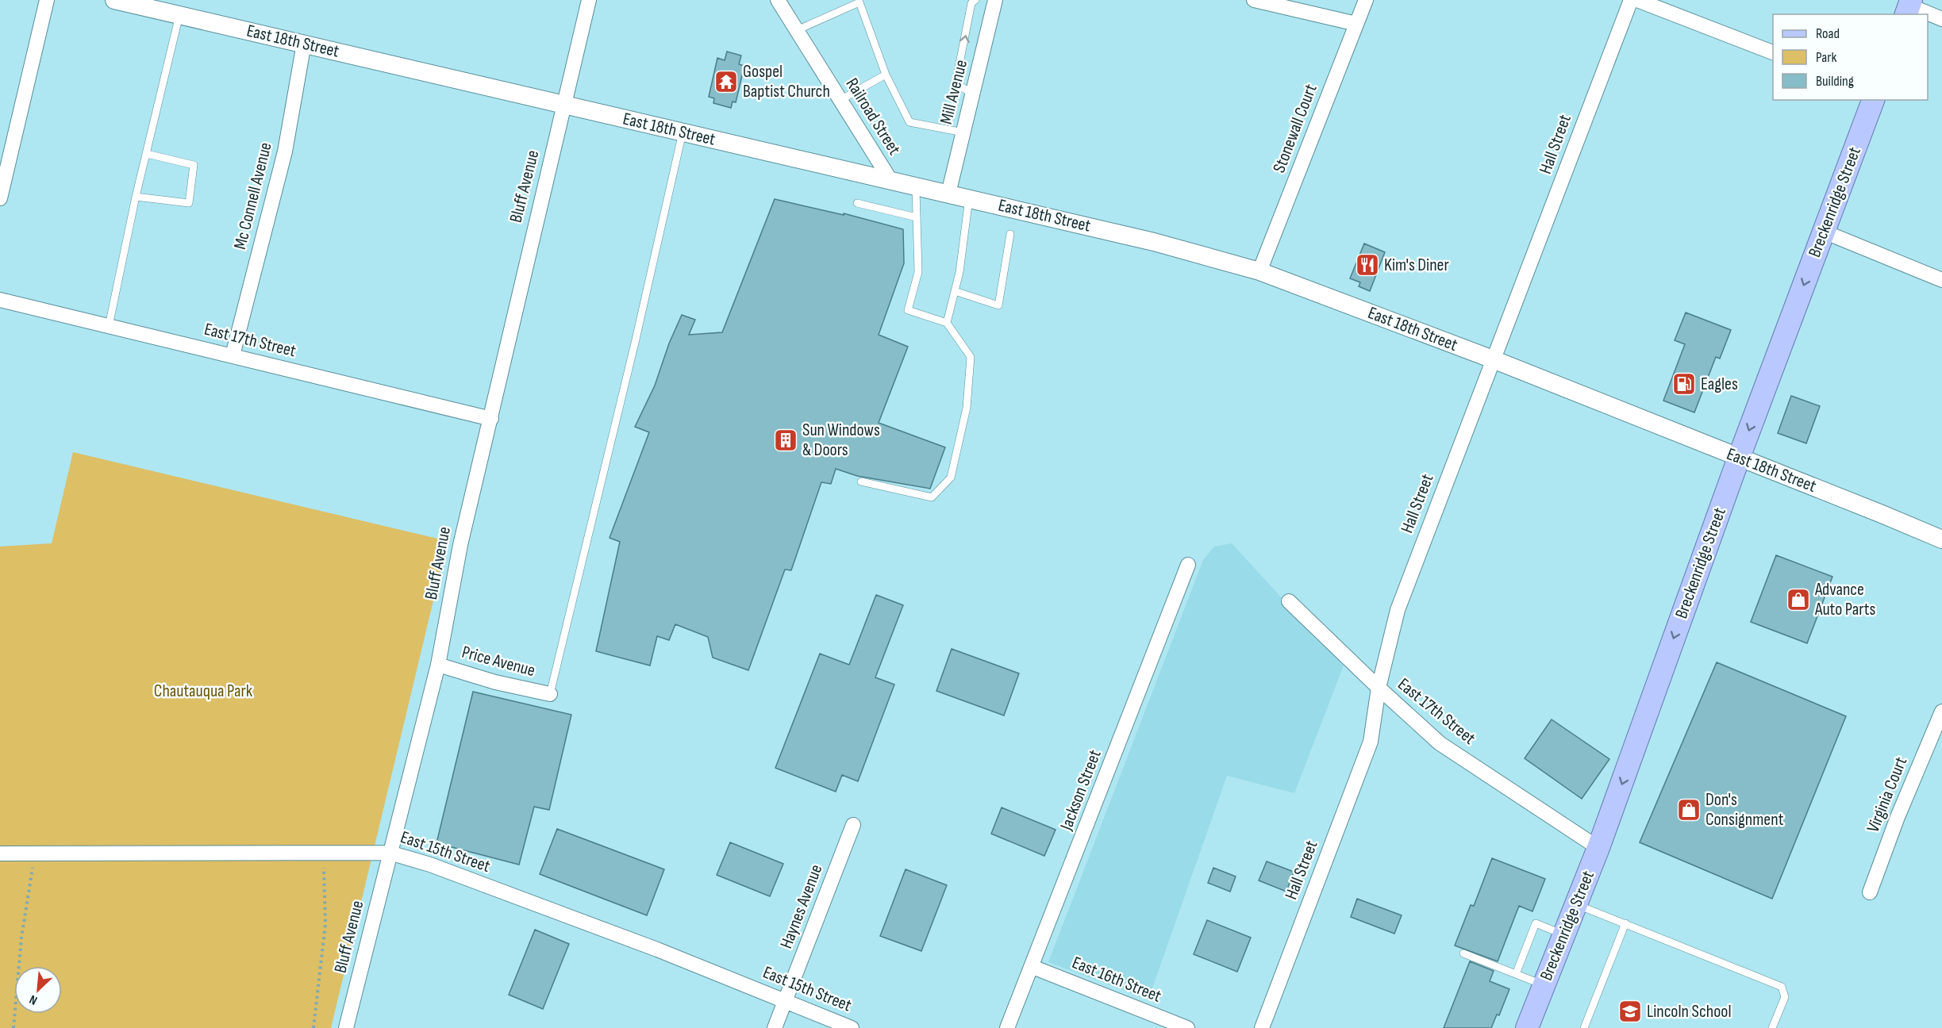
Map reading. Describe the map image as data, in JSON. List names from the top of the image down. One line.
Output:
{"streets":{"main road":["Breckenridge Street"],"street":["East 18th Street","Mill Avenue","Railroad Street","Stonewall Court","Hall Street","Bluff Avenue","Mc Connell Avenue","East 17th Street","Price Avenue","Jackson Street","Virginia Court","East 15th Street","Haynes Avenue","East 16th Street"]},"crossings":[["East 18th Street","Mill Avenue"],["East 18th Street","Railroad Street"],["East 18th Street","Stonewall Court"],["East 18th Street","Hall Street"],["East 18th Street","Bluff Avenue"],["East 18th Street","Mc Connell Avenue"],["East 18th Street","Breckenridge Street"],["Hall Street","East 17th Street"],["Bluff Avenue","East 17th Street"],["Bluff Avenue","Price Avenue"],["Bluff Avenue","East 15th Street"],["Mc Connell Avenue","East 17th Street"],["Breckenridge Street","East 17th Street"],["Jackson Street","East 16th Street"],["East 15th Street","Haynes Avenue"]],"one_way":["Breckenridge Street"],"parks":["Chautauqua Park"],"places":{"temple":["Gospel Baptist Church"],"restaurant":["Kim's Diner"],"fuel station":["Eagles"],"building":["Sun Windows & Doors"],"shop":["Advance Auto Parts","Don's Consignment"],"school or university":["Lincoln School"]},"legend":["Road","Park","Building"],"north":"bottom left"}
